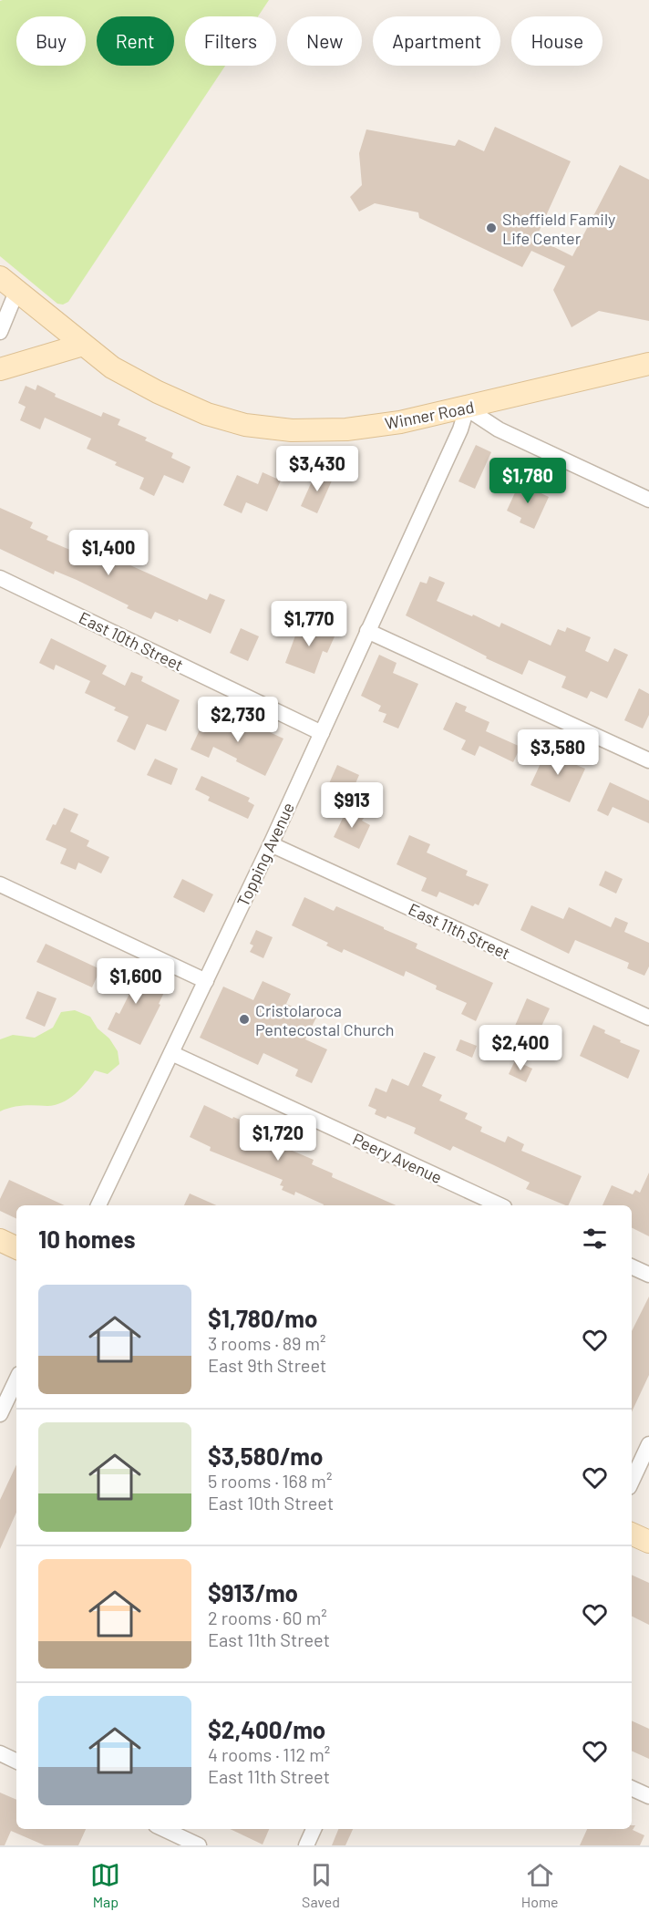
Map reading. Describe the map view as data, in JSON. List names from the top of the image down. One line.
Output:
{"streets":{"main road":["Winner Road"],"street":["East 10th Street","Topping Avenue","East 11th Street","Peery Avenue"]},"crossings":[["Winner Road","Topping Avenue"],["East 10th Street","Topping Avenue"],["Topping Avenue","East 11th Street"],["Topping Avenue","Peery Avenue"]],"places":["Sheffield Family Life Center","Cristolaroca Pentecostal Church"],"page":{"chip":["Buy","Rent","Filters","New","Apartment","House"],"price":["$3,430","$1,780","$1,400","$1,770","$2,730","$3,580","$913","$1,600","$2,400","$1,720"],"heading":"10 homes","list":[{"name":"$1,780/mo","note":"3 rooms · 89 m² · East 9th Street"},{"name":"$3,580/mo","note":"5 rooms · 168 m² · East 10th Street"},{"name":"$913/mo","note":"2 rooms · 60 m² · East 11th Street"},{"name":"$2,400/mo","note":"4 rooms · 112 m² · East 11th Street"}],"tabs":["Map","Saved","Home"]}}
